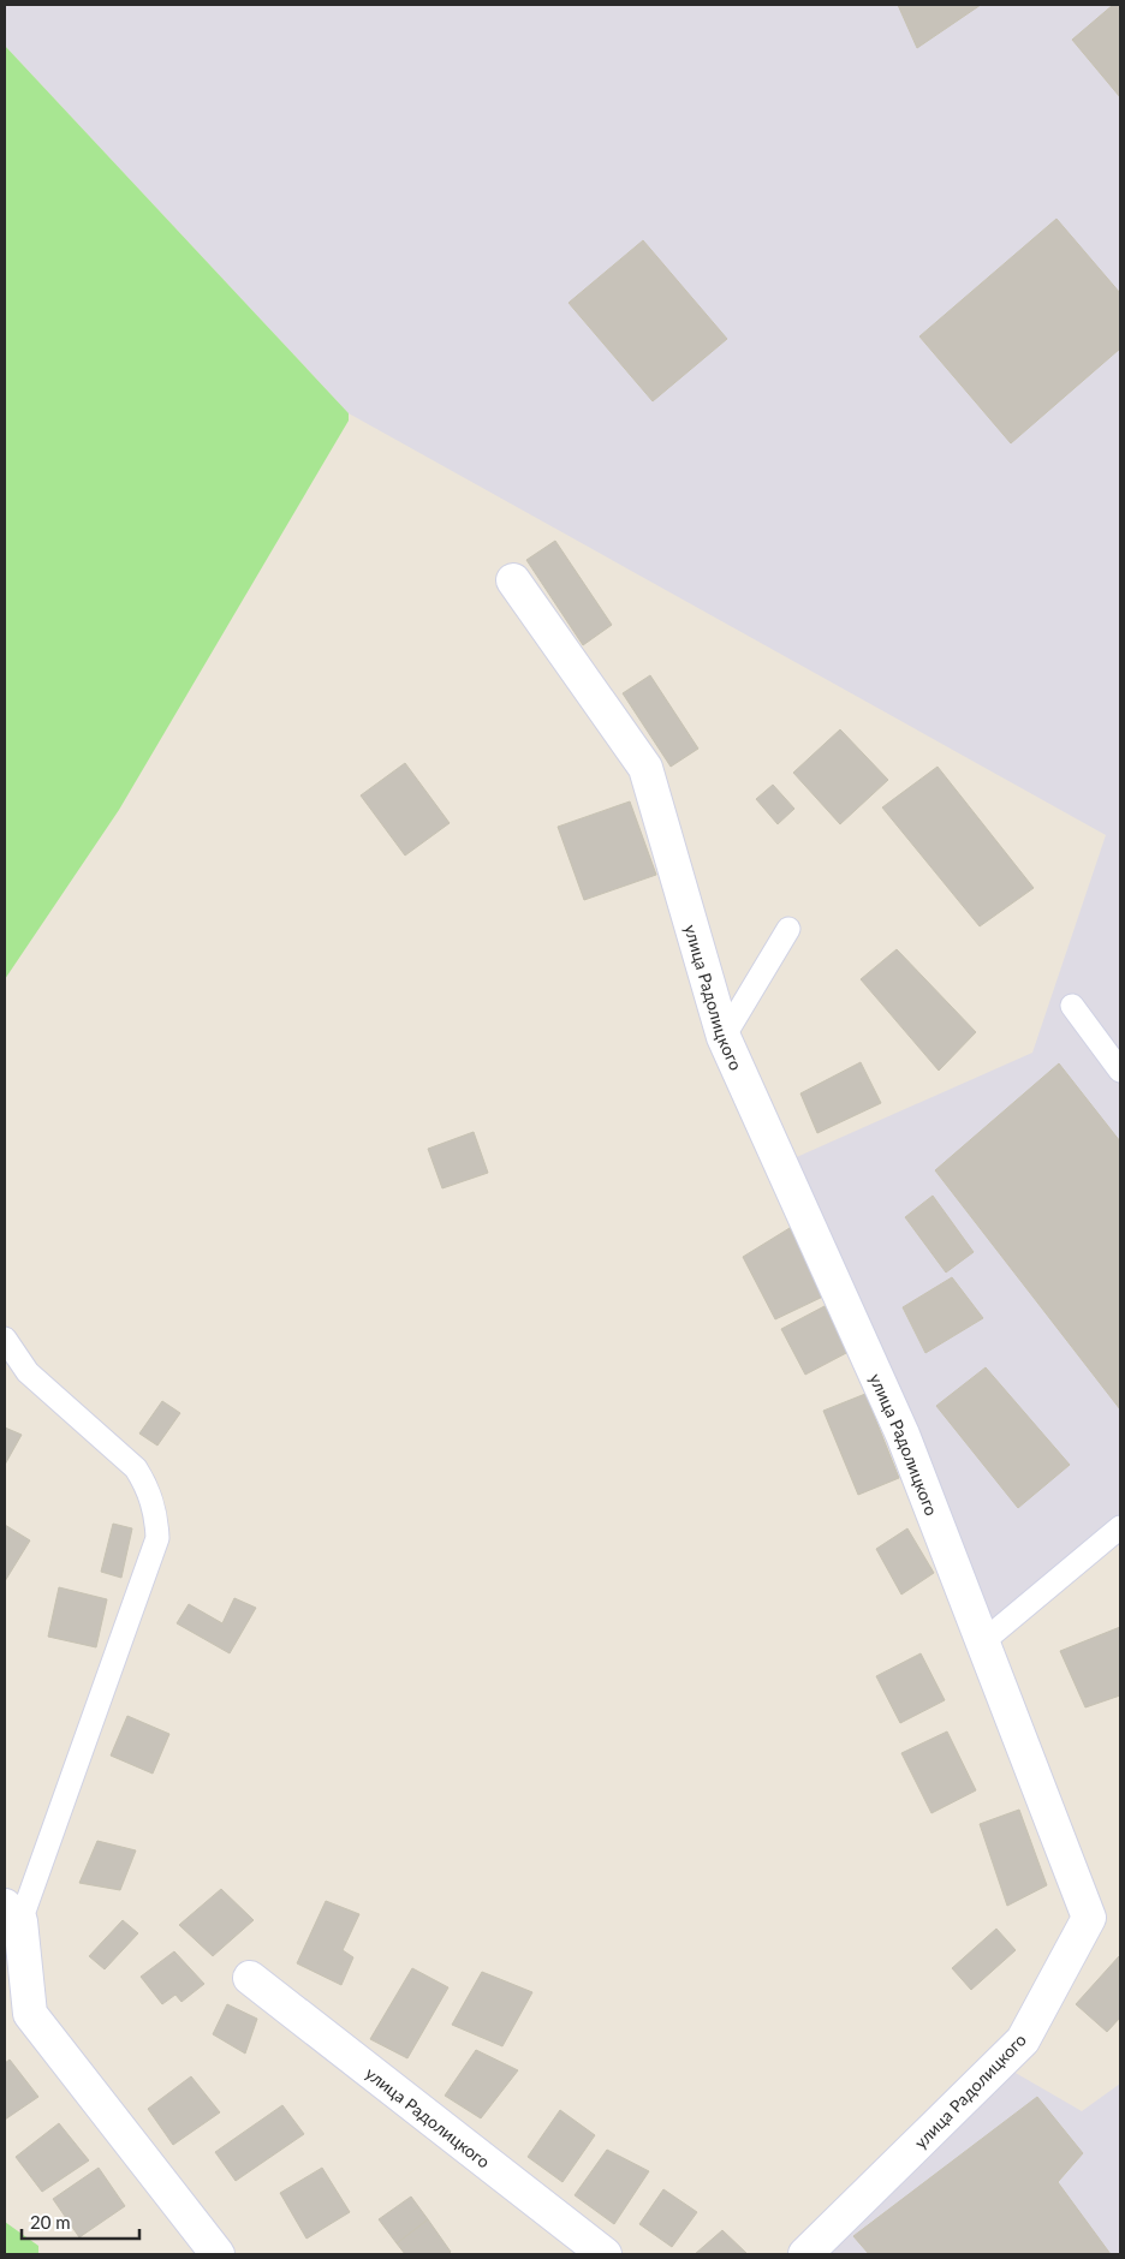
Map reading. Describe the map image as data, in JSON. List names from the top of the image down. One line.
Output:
{"streets":{"street":["улица Радолицкого"]},"scale_bar":"20 m"}
